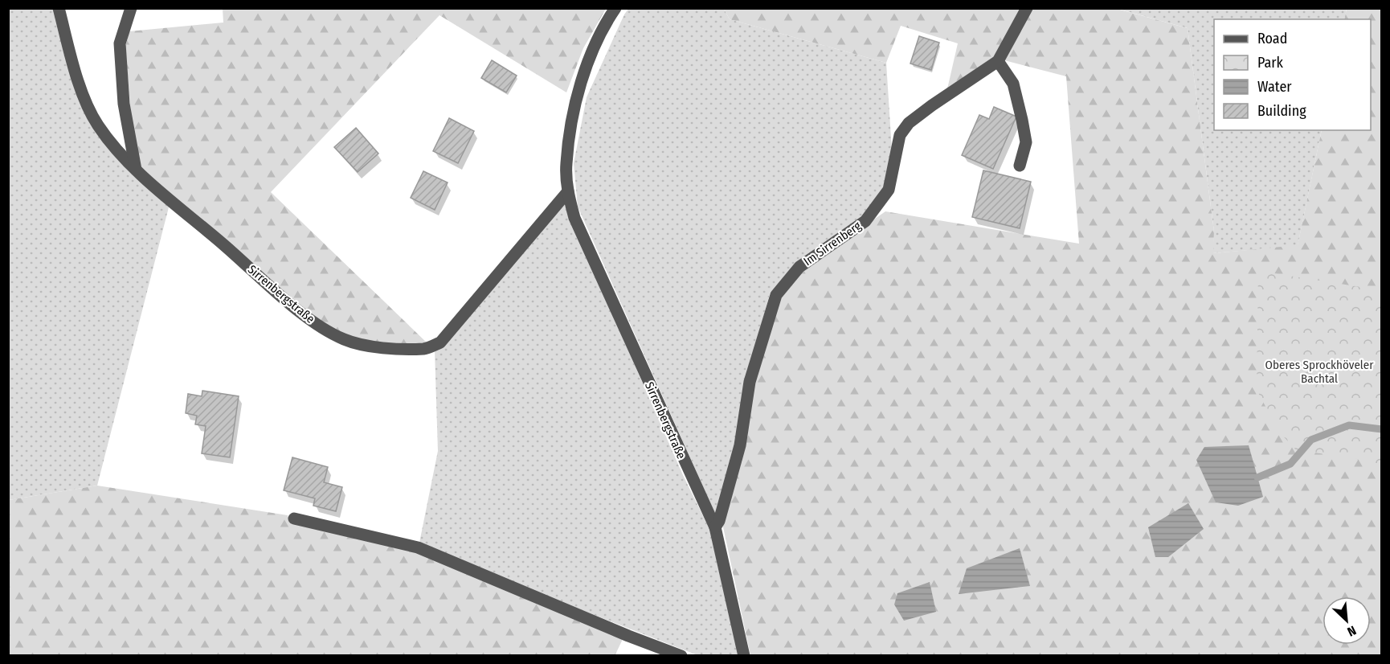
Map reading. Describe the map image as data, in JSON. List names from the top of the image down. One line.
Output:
{"streets":{"street":["Im Sirrenberg","Sirrenbergstraße"]},"crossings":[["Im Sirrenberg","Sirrenbergstraße"]],"parks":["Oberes Sprockhöveler Bachtal"],"legend":["Road","Park","Water","Building"],"north":"bottom right"}
